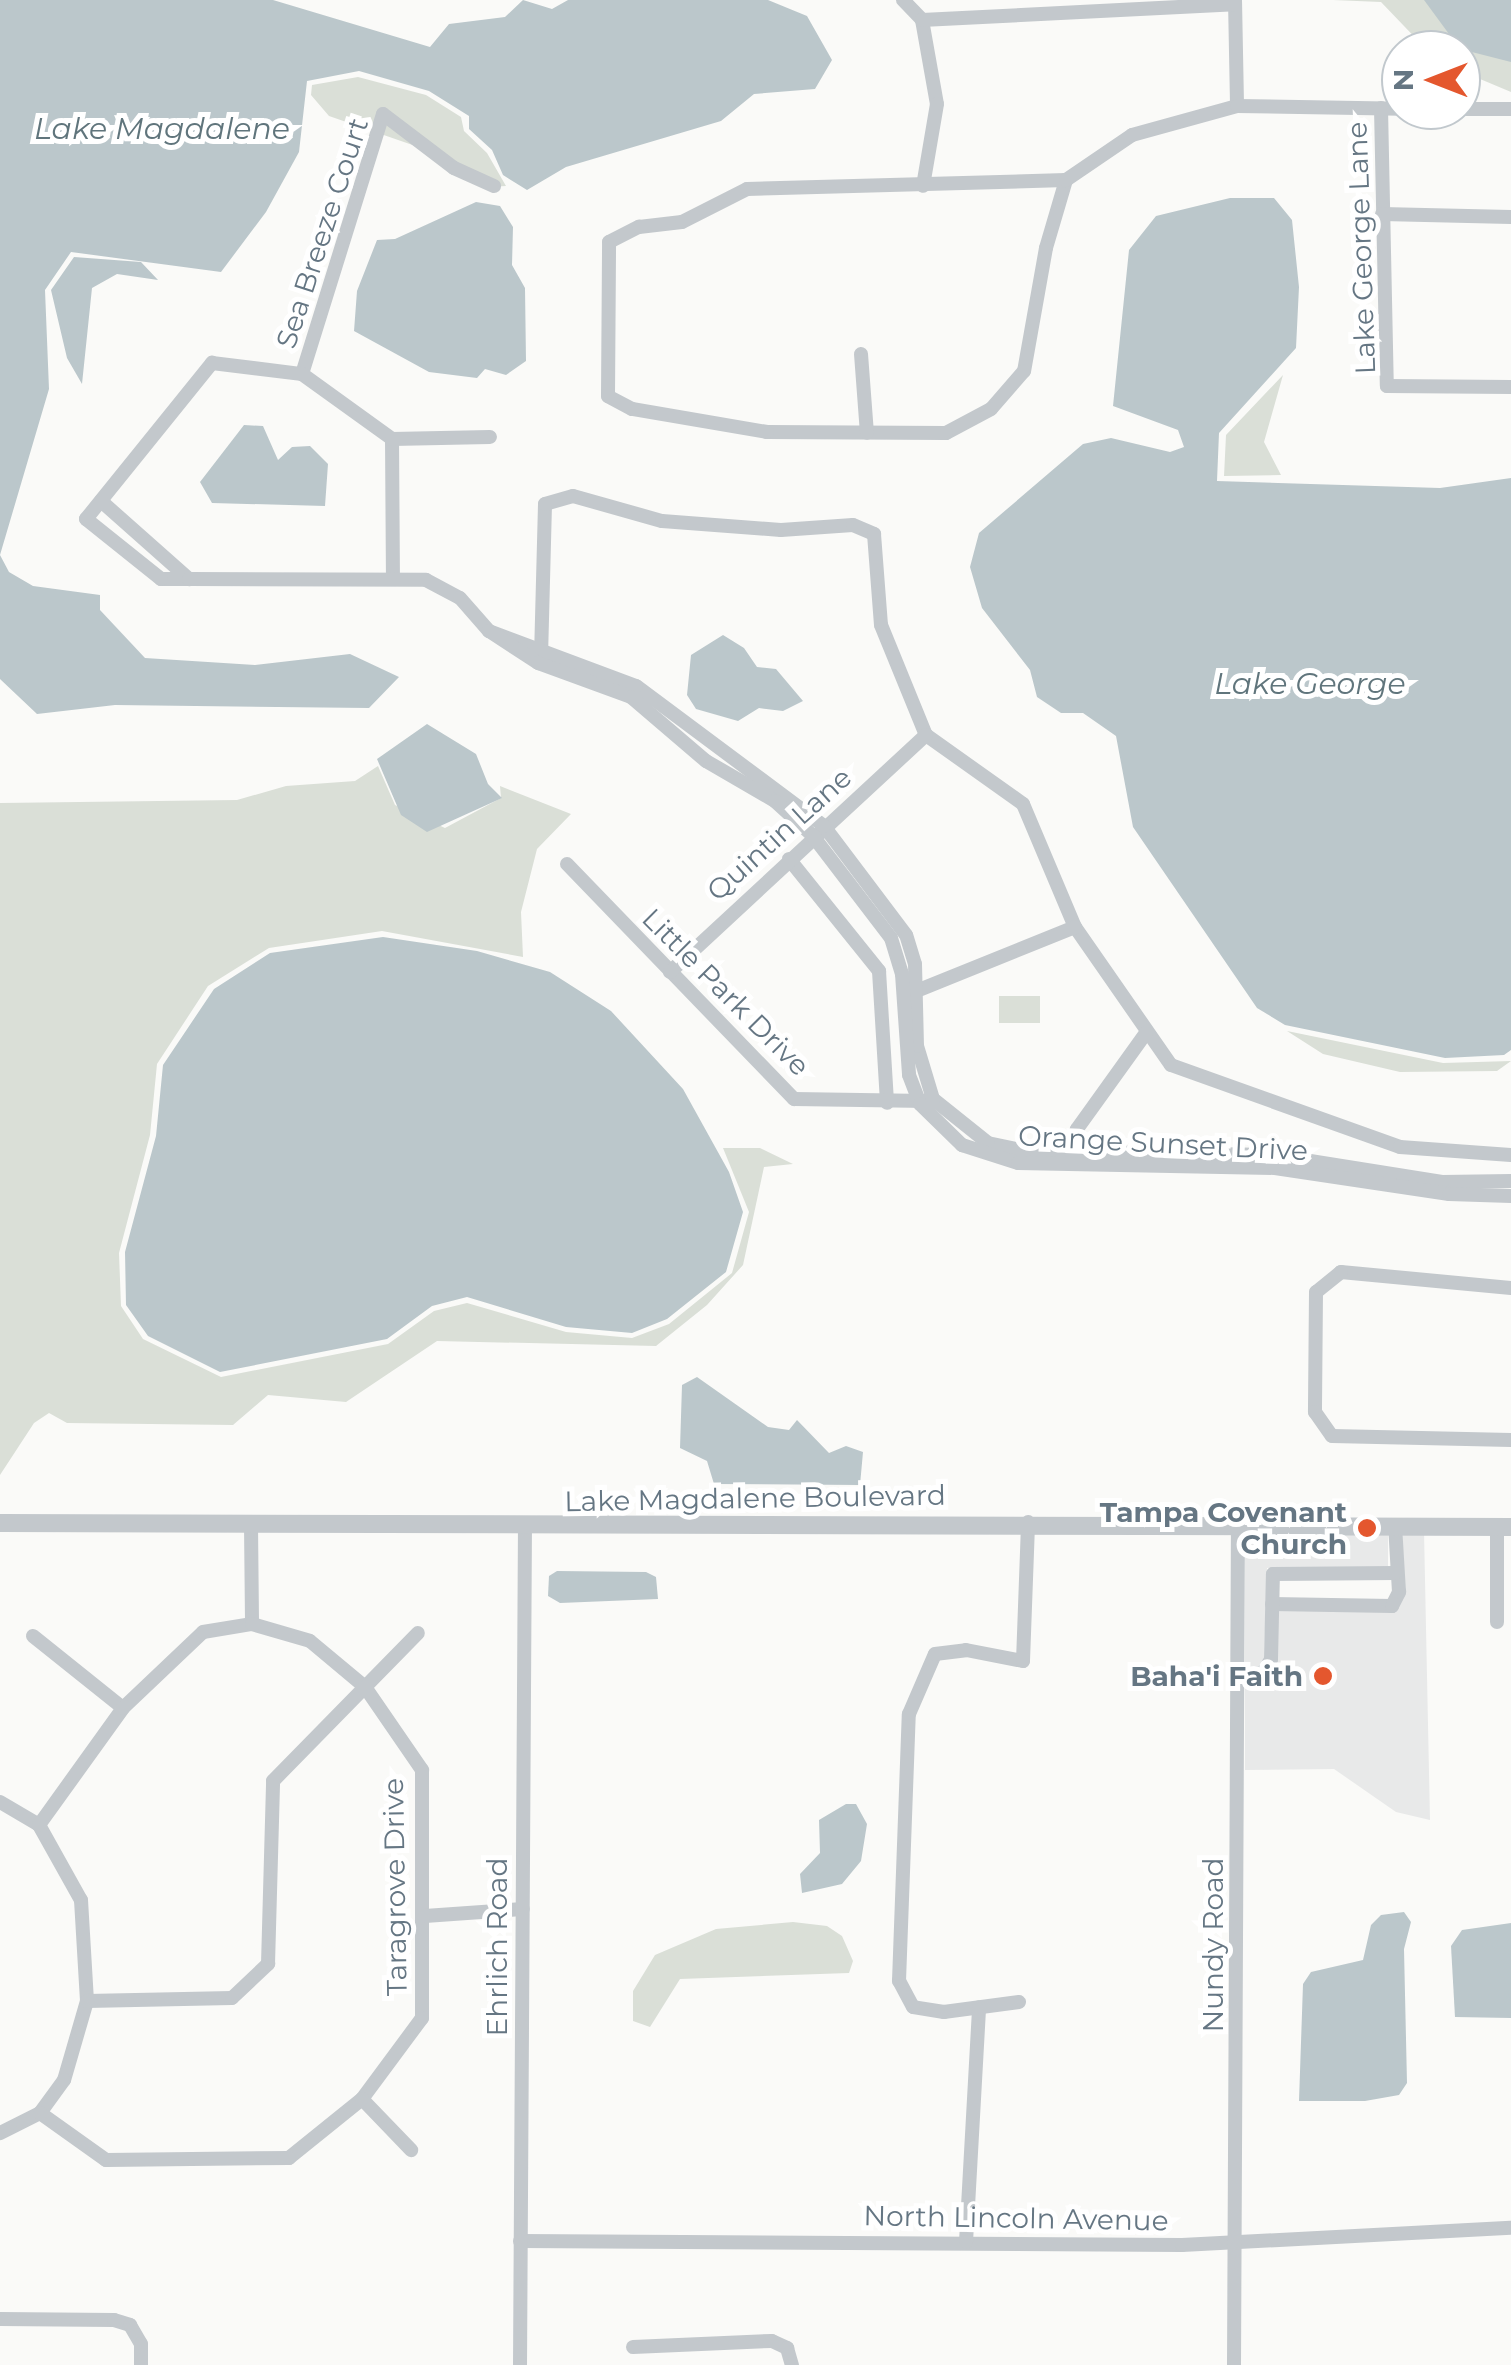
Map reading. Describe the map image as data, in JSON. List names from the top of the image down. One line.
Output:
{"streets":{"street":["Sea Breeze Court","Lake George Lane","Quintin Lane","Little Park Drive","Orange Sunset Drive","Lake Magdalene Boulevard","Taragrove Drive","Nundy Road","Ehrlich Road","North Lincoln Avenue"]},"crossings":[["Quintin Lane","Little Park Drive"],["Little Park Drive","Orange Sunset Drive"],["Lake Magdalene Boulevard","Nundy Road"],["Lake Magdalene Boulevard","Ehrlich Road"],["Nundy Road","North Lincoln Avenue"],["Ehrlich Road","North Lincoln Avenue"]],"water":["Lake Magdalene","Lake George"],"places":["Tampa Covenant Church","Baha'i Faith"],"north":"left"}
